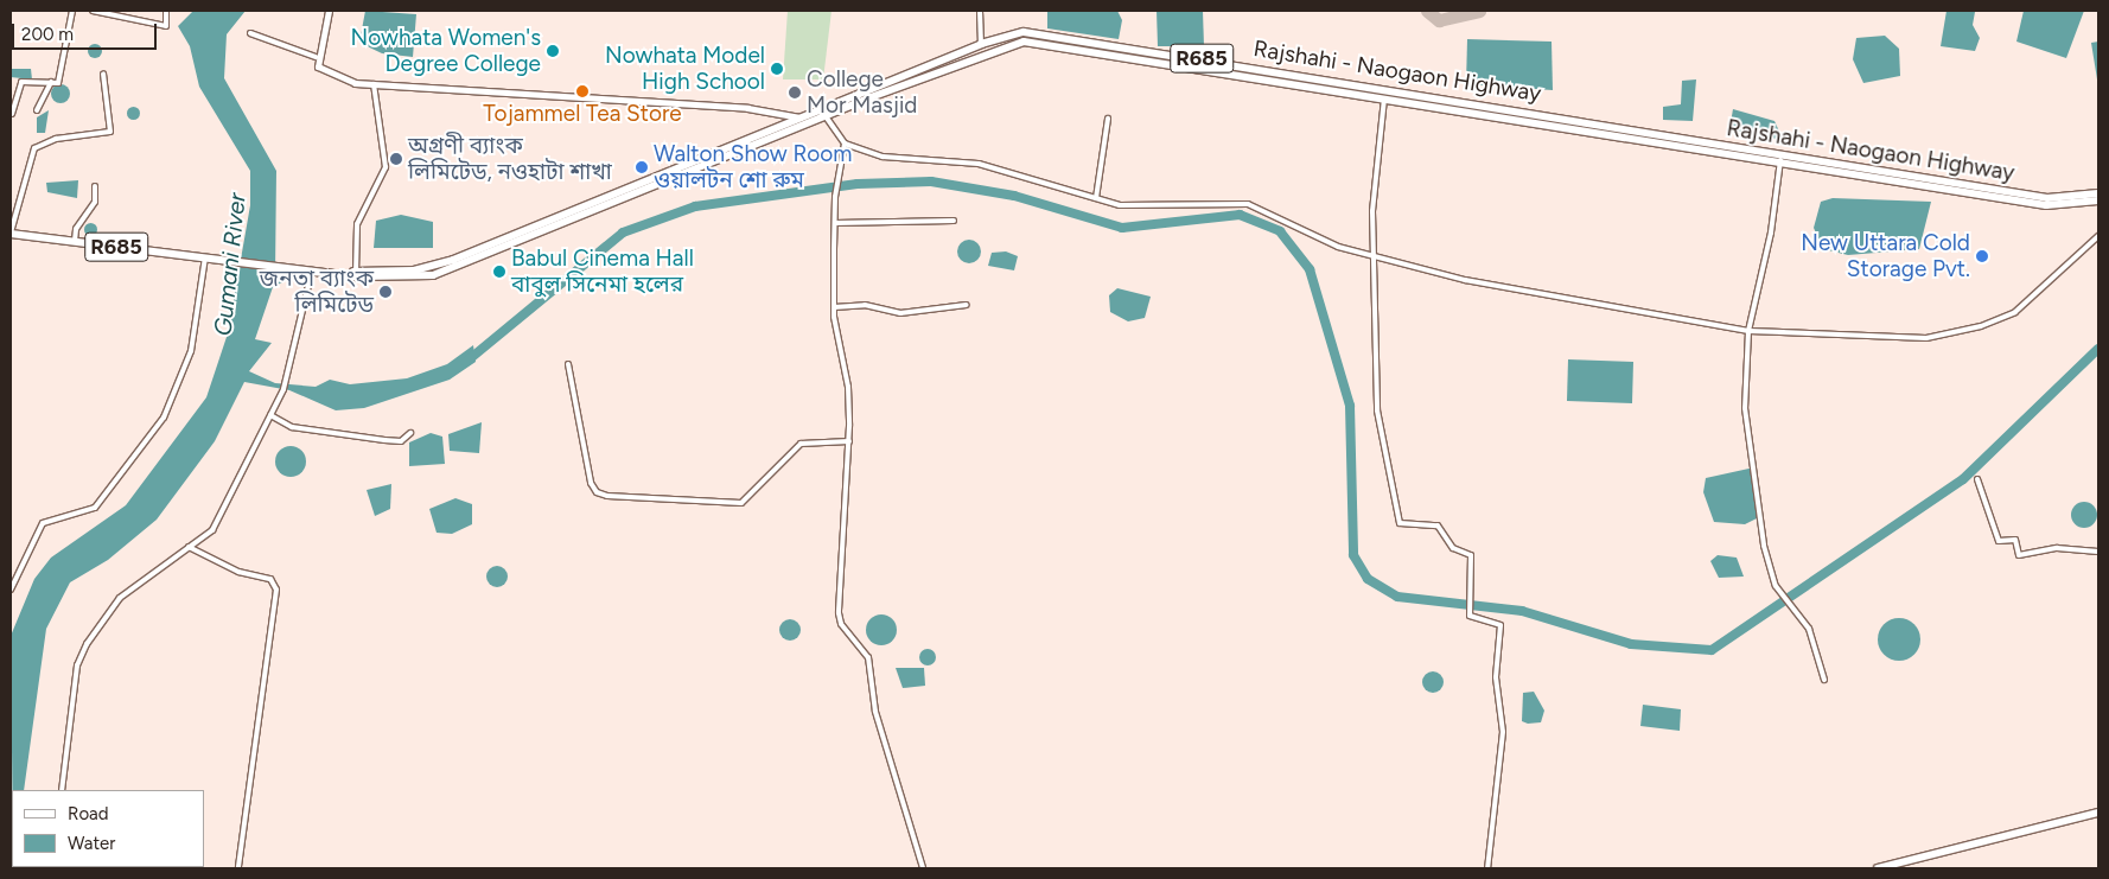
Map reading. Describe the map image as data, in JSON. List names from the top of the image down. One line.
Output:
{"streets":{"main road":["R685","Rajshahi - Naogaon Highway"]},"crossings":[["R685","Rajshahi - Naogaon Highway"]],"water":["Gumani River"],"places":["Nowhata Women's Degree College","Nowhata Model High School","Tojammel Tea Store","College Mor Masjid","অগ্রণী ব্যাংক লিমিটেড, নওহাটা শাখা","Walton Show Room ওয়ালটন শো রুম","New Uttara Cold Storage Pvt.","Babul Cinema Hall বাবুল সিনেমা হলের","জনতা ব্যাংক লিমিটেড"],"legend":["Road","Water"],"scale_bar":"200 m"}
